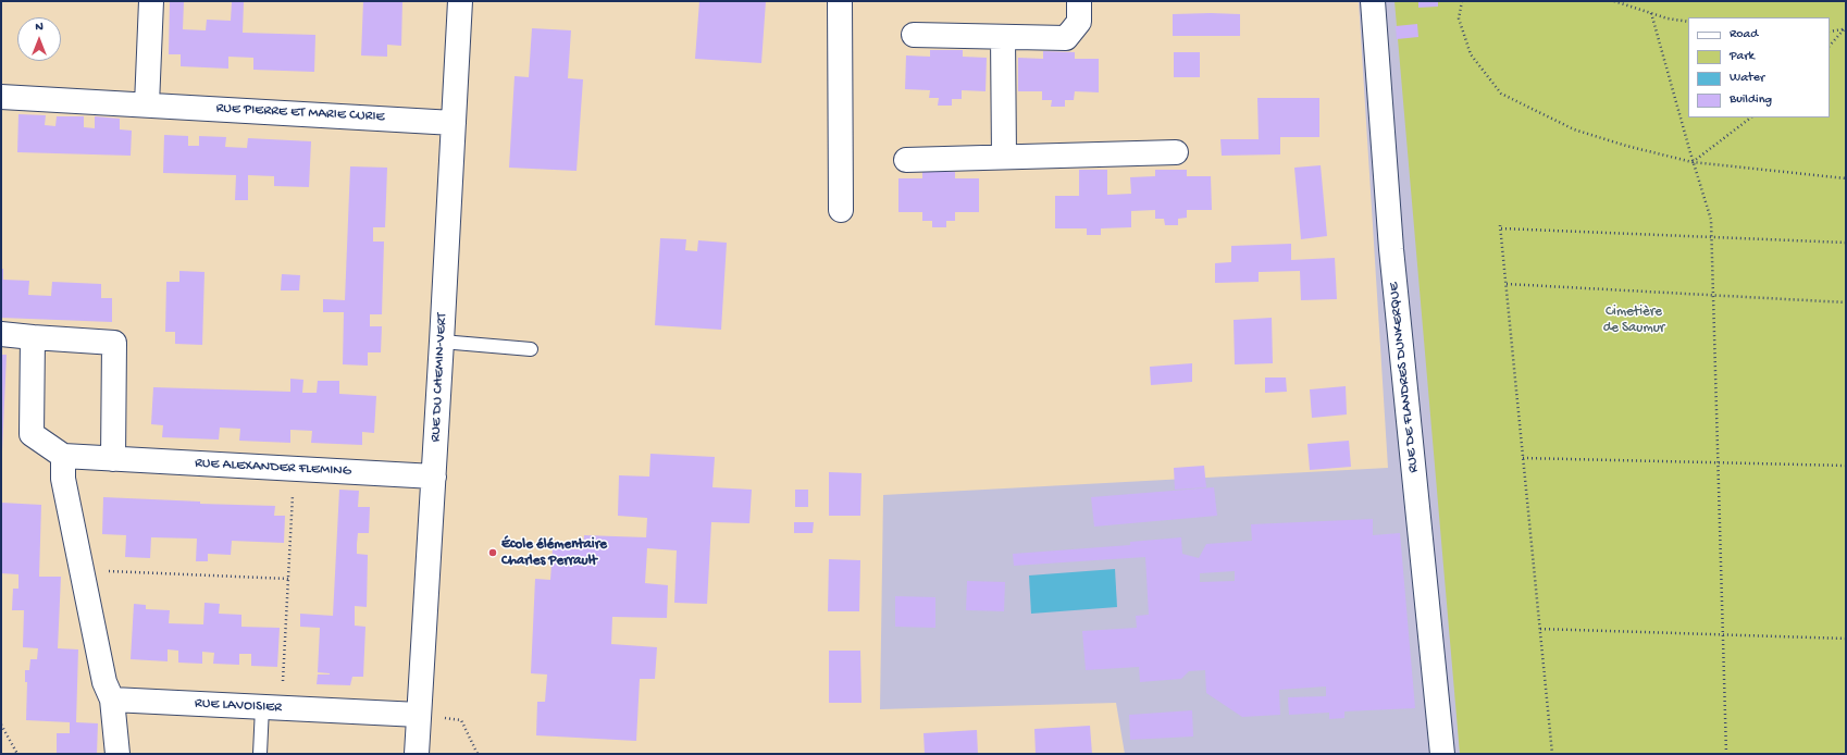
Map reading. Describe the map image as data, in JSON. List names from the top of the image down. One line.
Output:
{"streets":{"street":["RUE PIERRE ET MARIE CURIE","RUE DU CHEMIN-VERT","RUE DE FLANDRES DUNKERQUE","RUE ALEXANDER FLEMING","RUE LAVOISIER"]},"crossings":[["RUE PIERRE ET MARIE CURIE","RUE DU CHEMIN-VERT"],["RUE DU CHEMIN-VERT","RUE ALEXANDER FLEMING"],["RUE DU CHEMIN-VERT","RUE LAVOISIER"]],"parks":["Cimetière de Saumur"],"places":["École élémentaire Charles Perrault"],"legend":["Road","Park","Water","Building"],"north":"top"}
